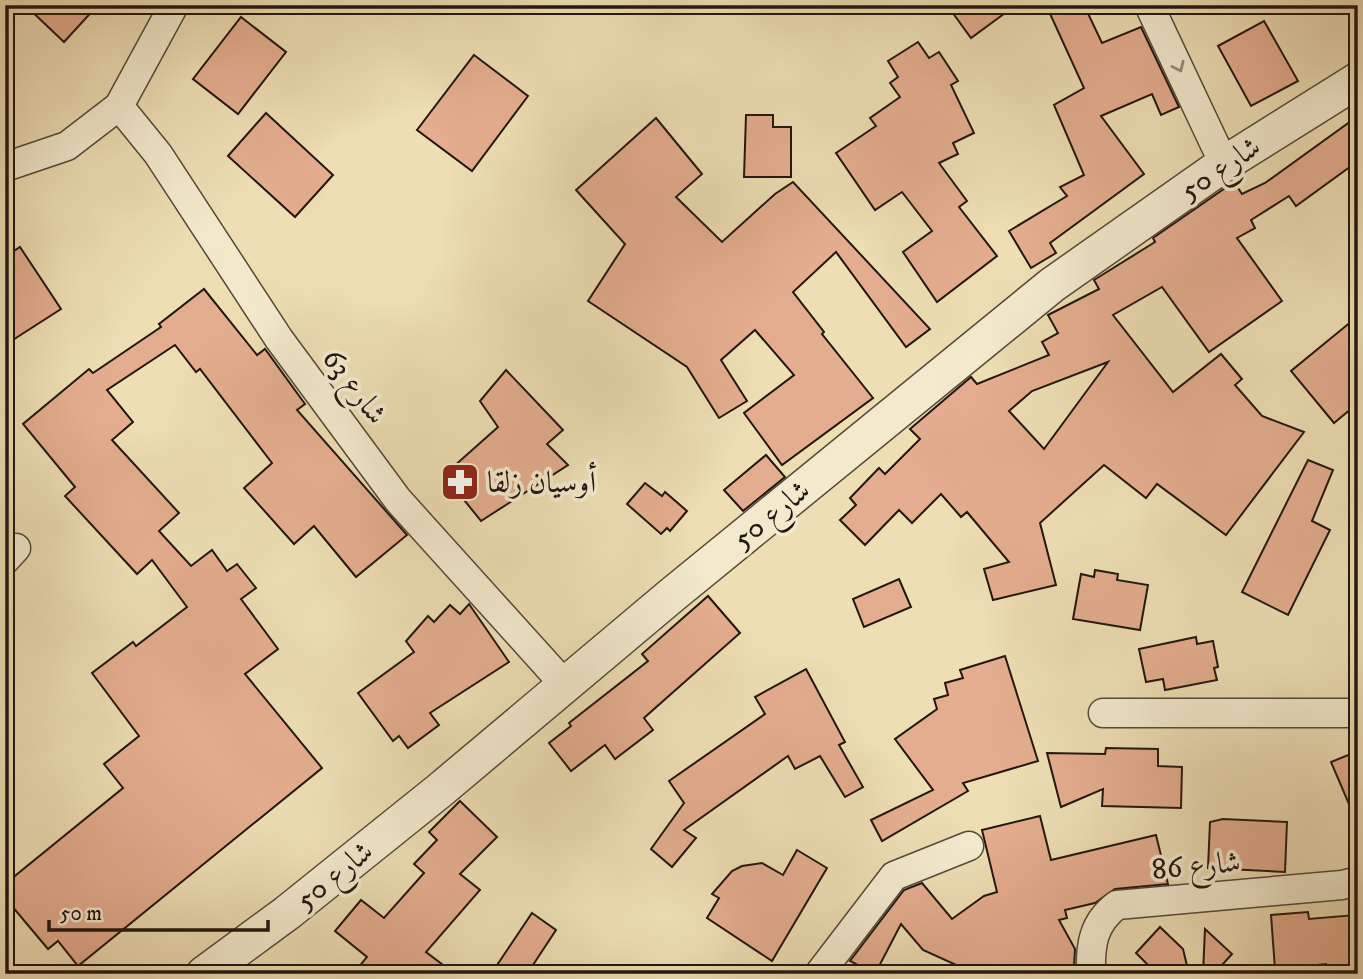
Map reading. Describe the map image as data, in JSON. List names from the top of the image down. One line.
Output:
{"streets":{"street":["شارع 50","شارع 63","شارع 86"]},"crossings":[["شارع 50","شارع 63"]],"places":{"pharmacy":["أوسيان زلقا"]},"scale_bar":"50 m"}
